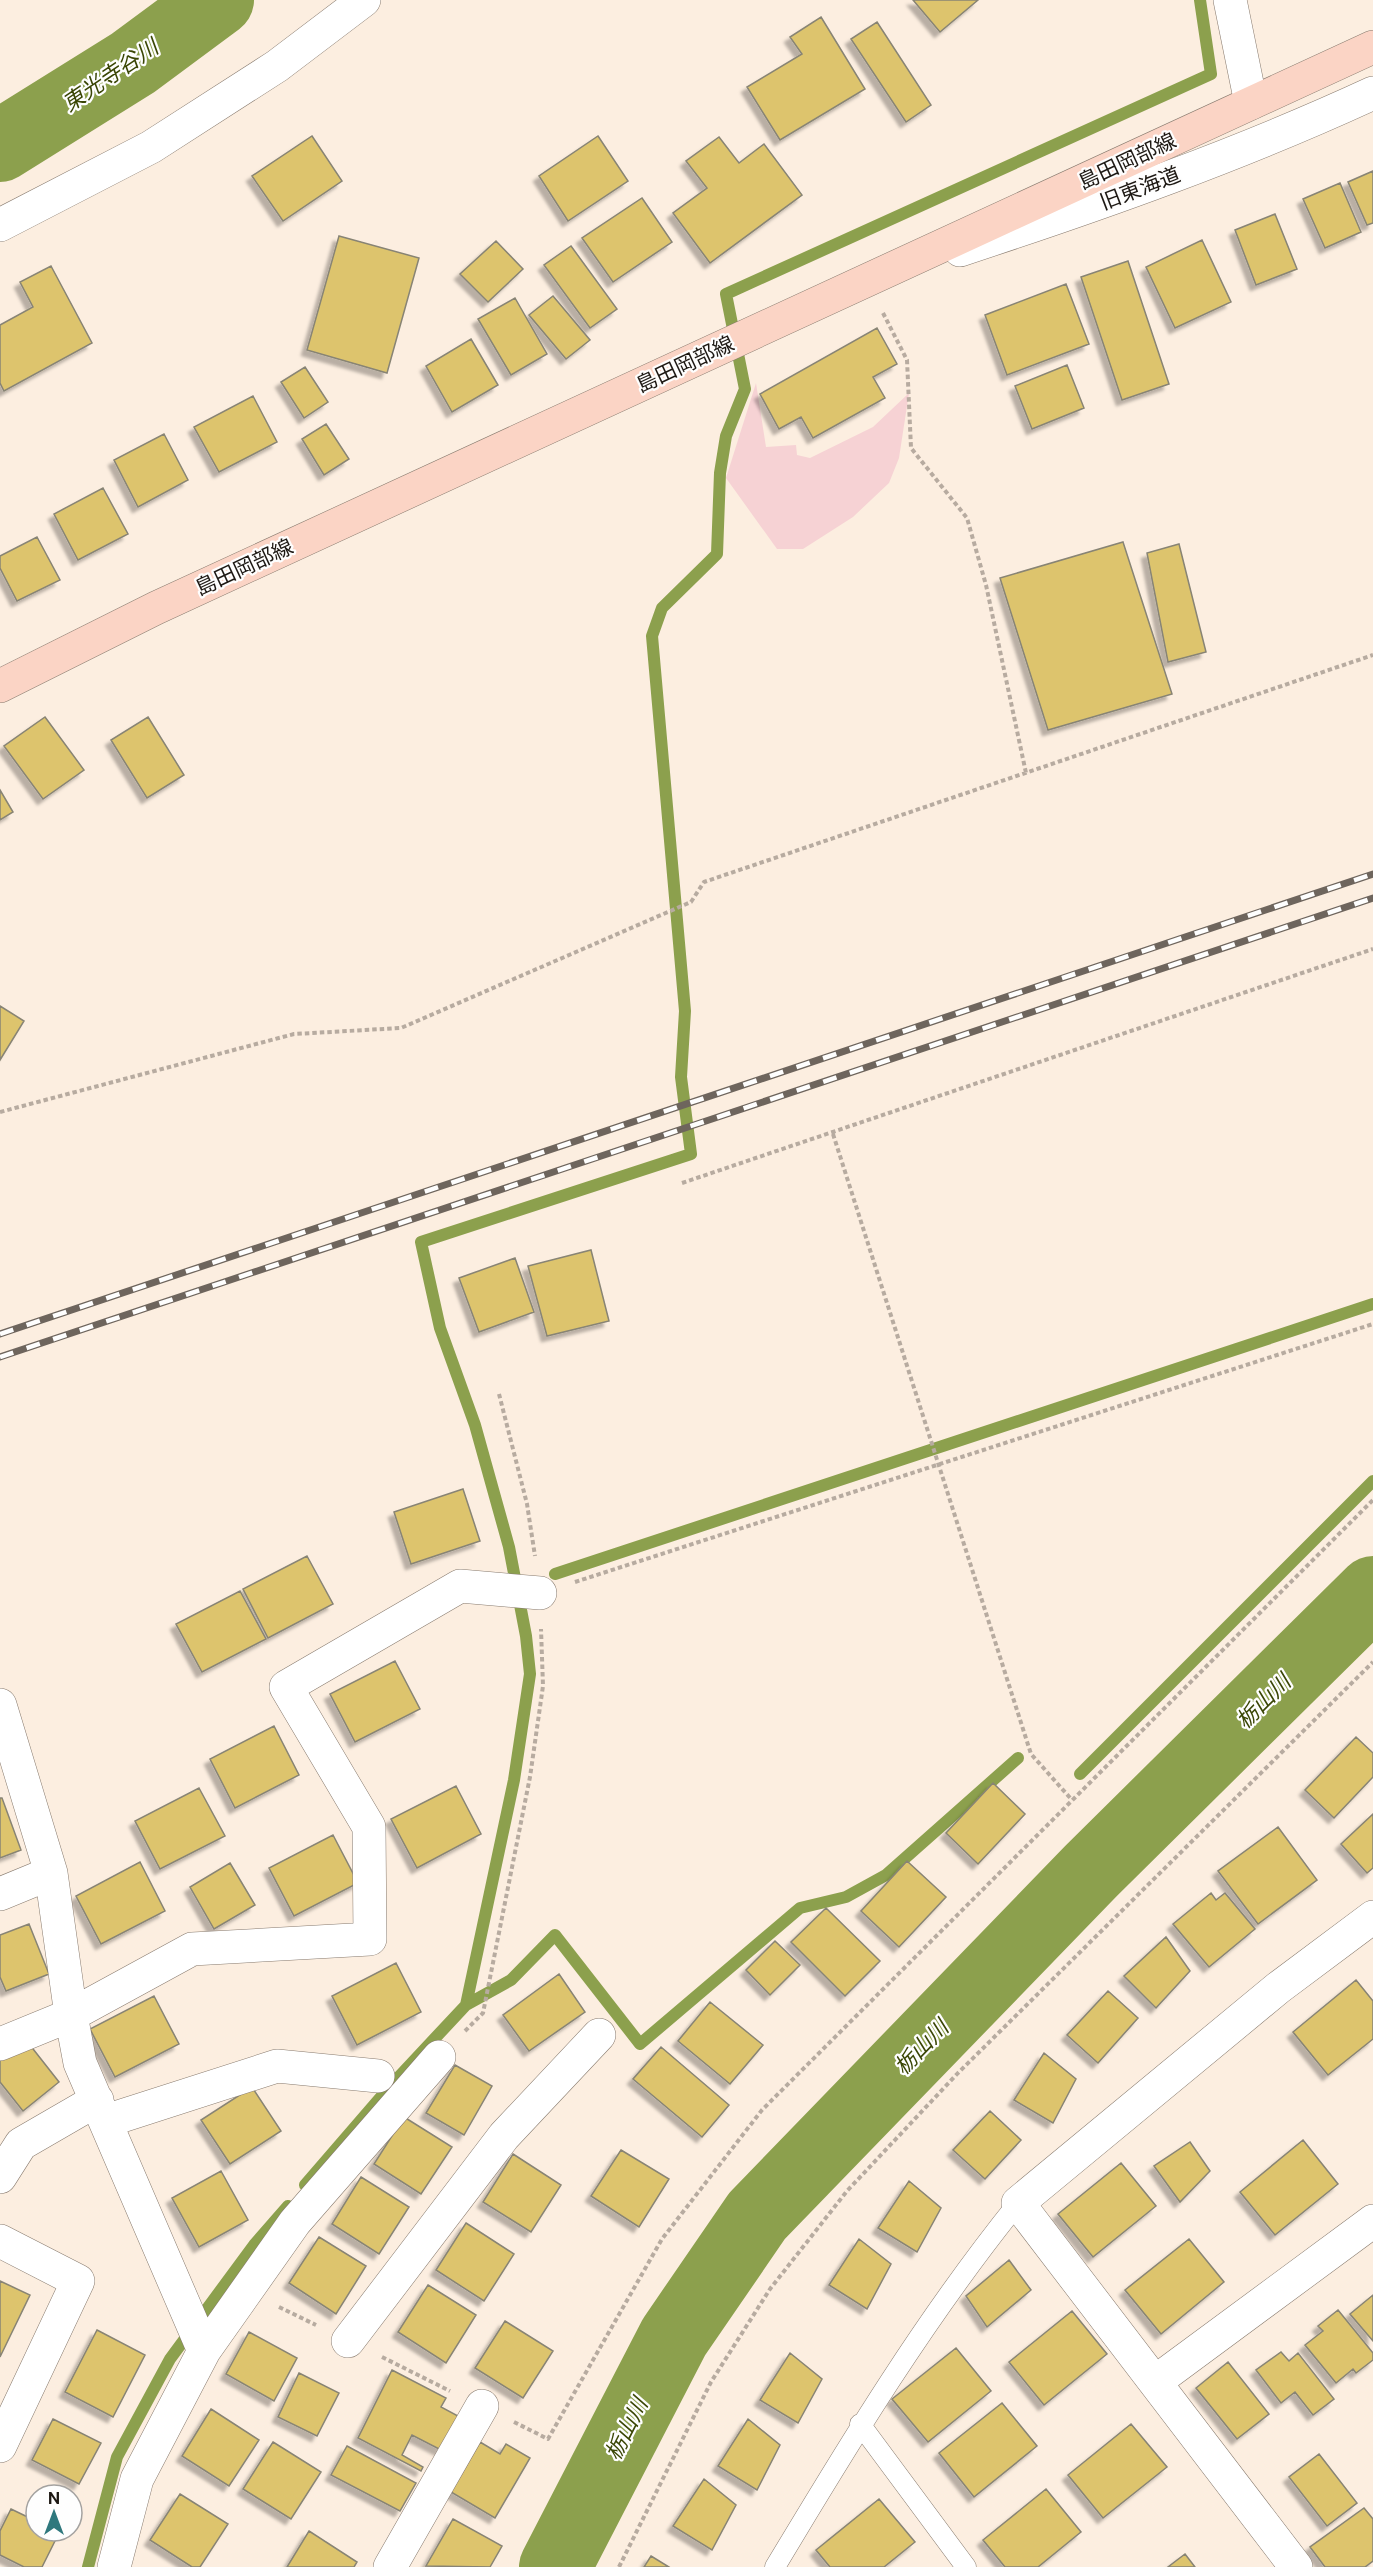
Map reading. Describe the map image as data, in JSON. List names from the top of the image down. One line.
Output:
{"streets":{"main road":["島田岡部線"],"street":["旧東海道"]},"crossings":[["島田岡部線","旧東海道"]],"water":["東光寺谷川","栃山川"],"north":"top"}
